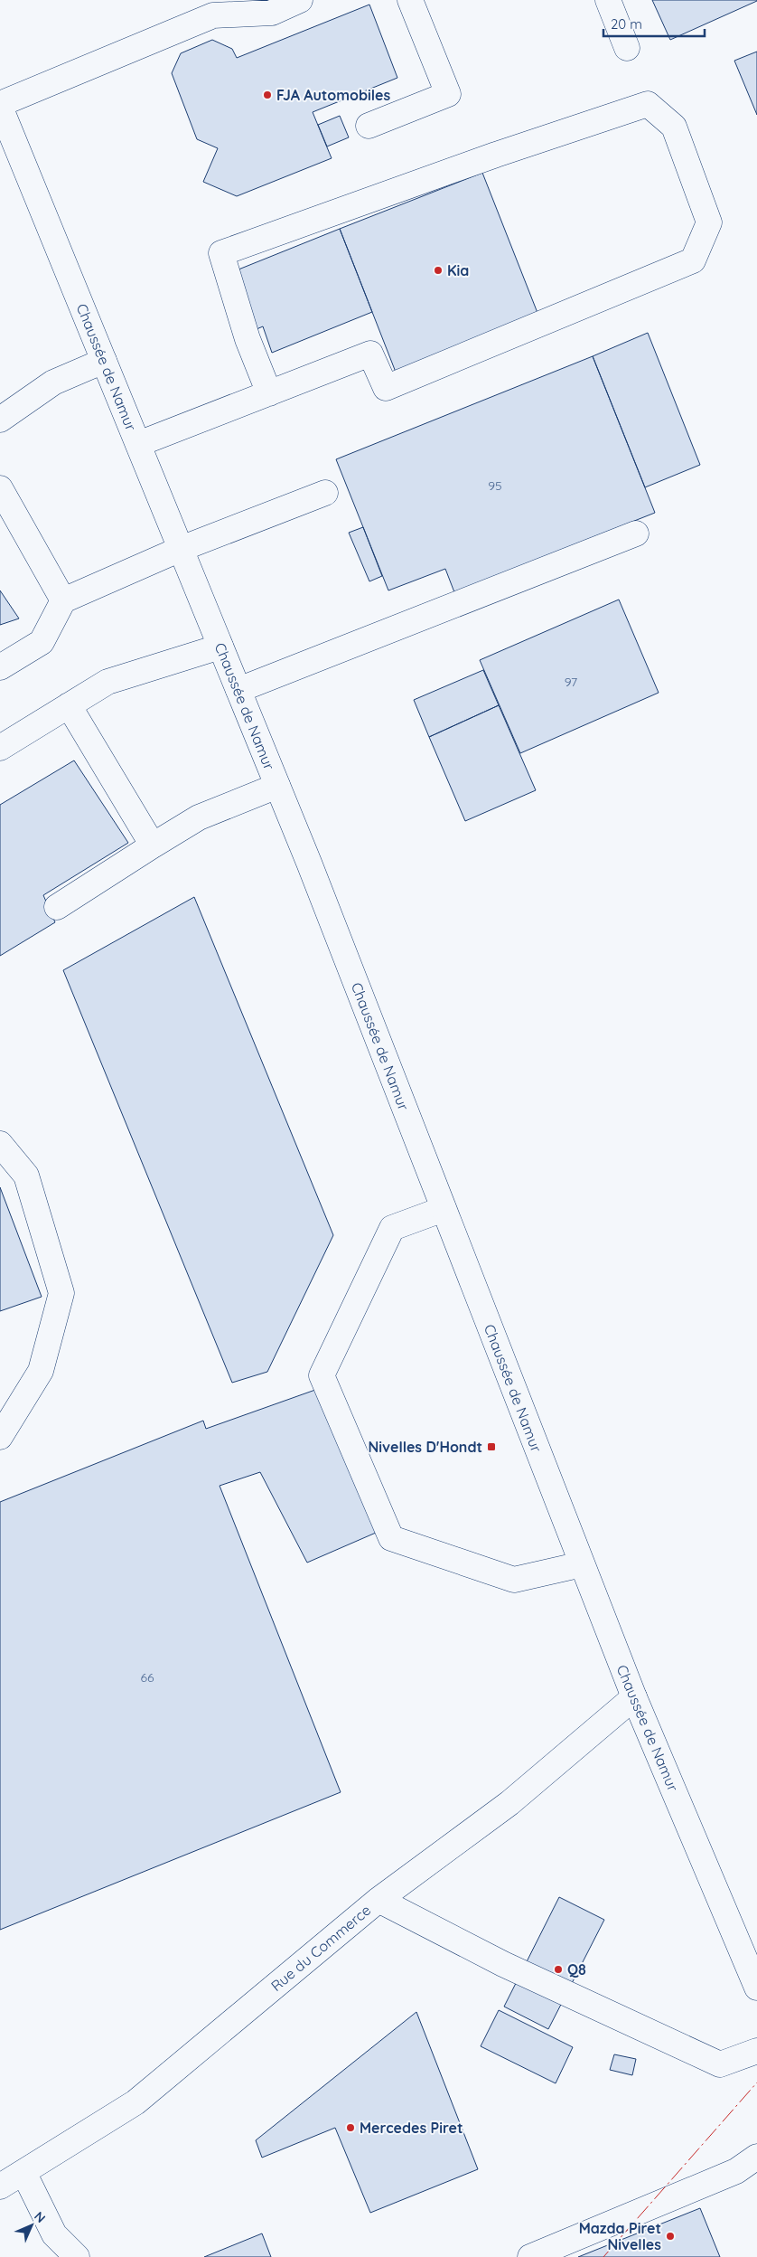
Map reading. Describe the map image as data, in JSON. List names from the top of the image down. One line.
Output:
{"streets":{"main road":["Chaussée de Namur","Rue du Commerce"]},"crossings":[["Chaussée de Namur","Rue du Commerce"]],"places":{"other":["FJA Automobiles","Kia","Q8","Mercedes Piret","Mazda Piret Nivelles"],"transit":["Nivelles D'Hondt"]},"house_numbers":["95","97","66"],"scale_bar":"20 m","north":"top right"}
